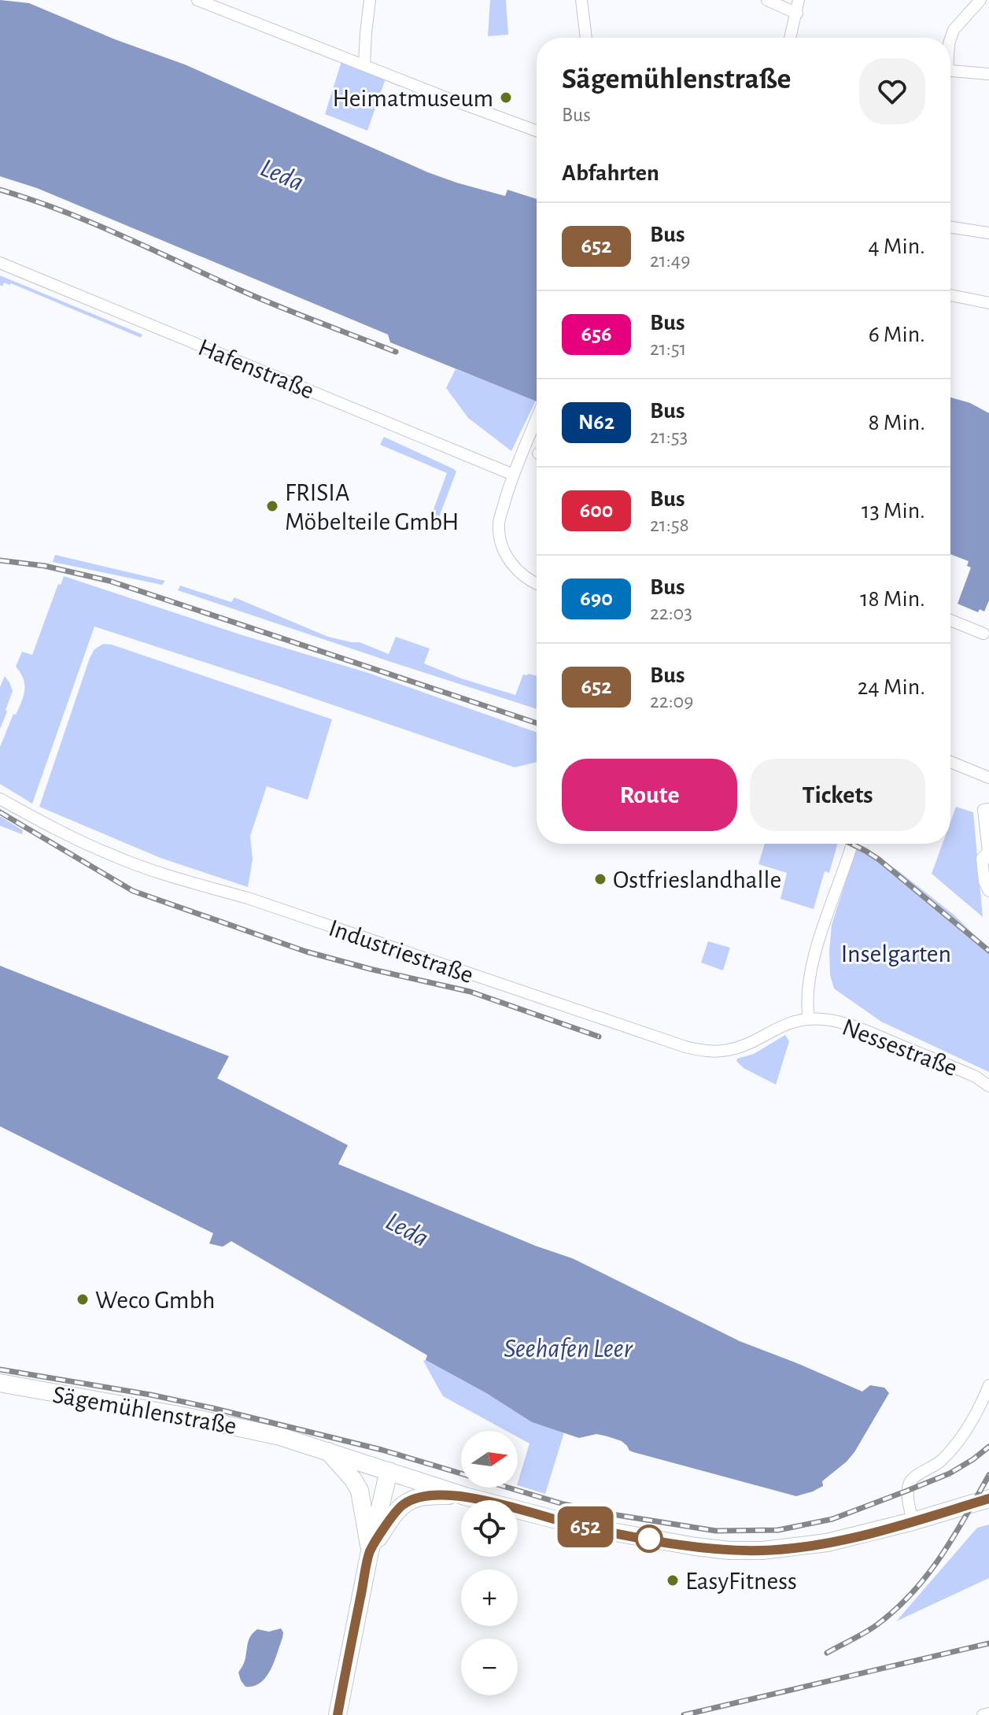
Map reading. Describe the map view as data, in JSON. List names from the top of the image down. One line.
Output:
{"streets":{"main road":["Sägemühlenstraße"],"street":["Hafenstraße","Industriestraße","Nessestraße"]},"crossings":[["Industriestraße","Nessestraße"]],"water":["Leda","Seehafen Leer"],"parks":["Inselgarten"],"places":["Heimatmuseum","FRISIA Möbelteile GmbH","Ostfrieslandhalle","Weco Gmbh","EasyFitness"],"lines":["bus line 652"],"north":"right","page":{"on_map":"652","heading":[["Sägemühlenstraße","Bus"],"Abfahrten"],"list":[{"mark":"652","name":"Bus","note":"21:49","value":"4 Min."},{"mark":"656","name":"Bus","note":"21:51","value":"6 Min."},{"mark":"N62","name":"Bus","note":"21:53","value":"8 Min."},{"mark":"600","name":"Bus","note":"21:58","value":"13 Min."},{"mark":"690","name":"Bus","note":"22:03","value":"18 Min."},{"mark":"652","name":"Bus","note":"22:09","value":"24 Min."}],"buttons":["Route","Tickets"],"map_buttons":["+","−"]}}
